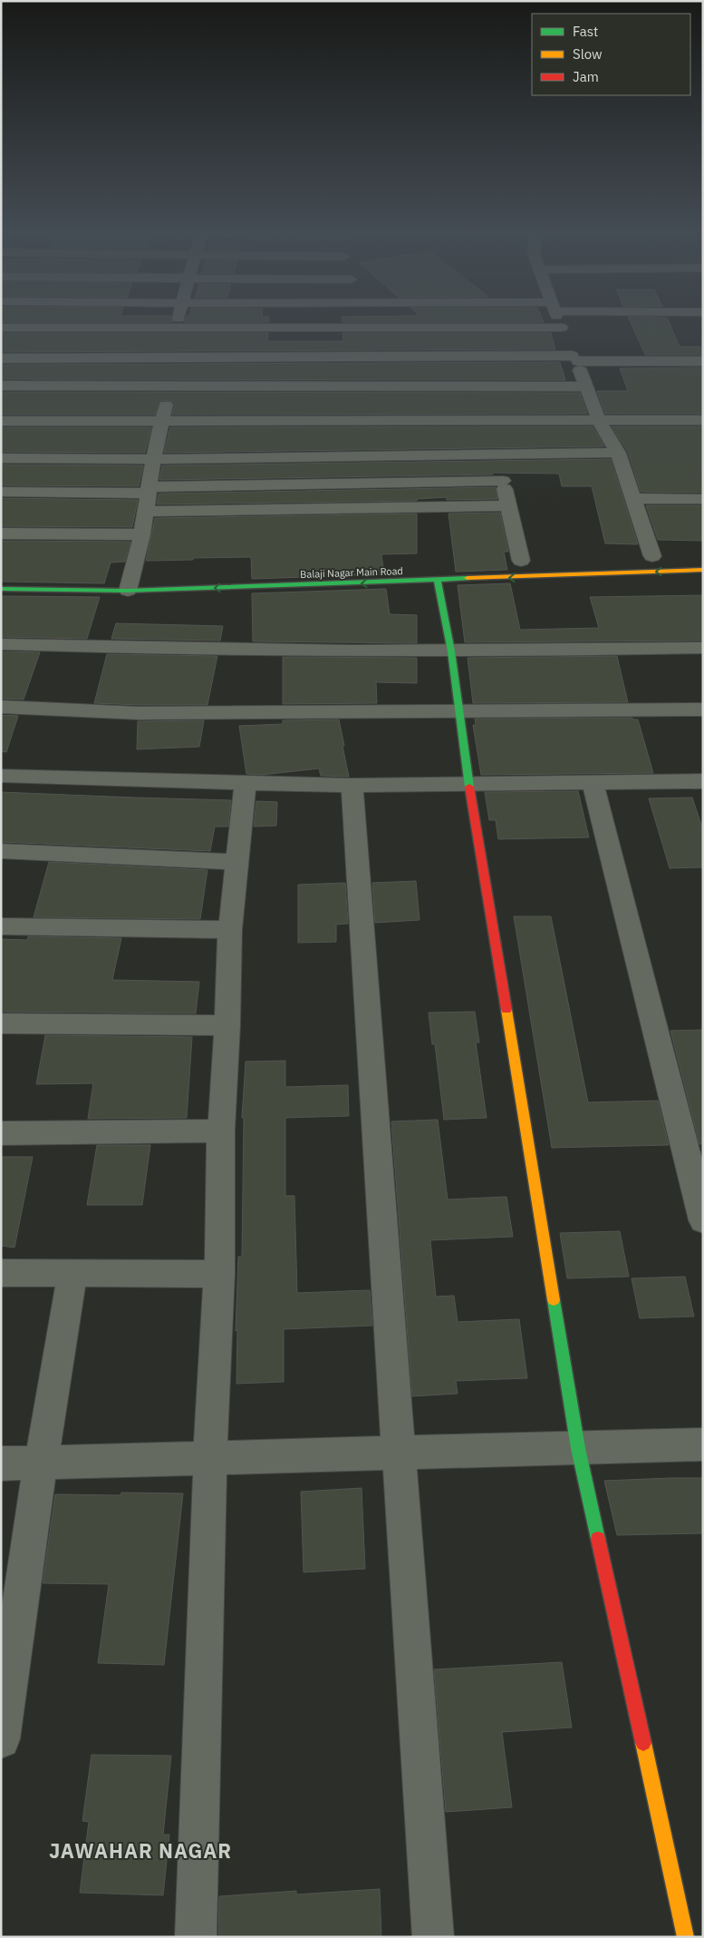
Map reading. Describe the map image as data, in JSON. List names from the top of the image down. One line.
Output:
{"streets":{"street":["Balaji Nagar Main Road"]},"districts":["JAWAHAR NAGAR"],"legend":["Fast","Slow","Jam"]}
